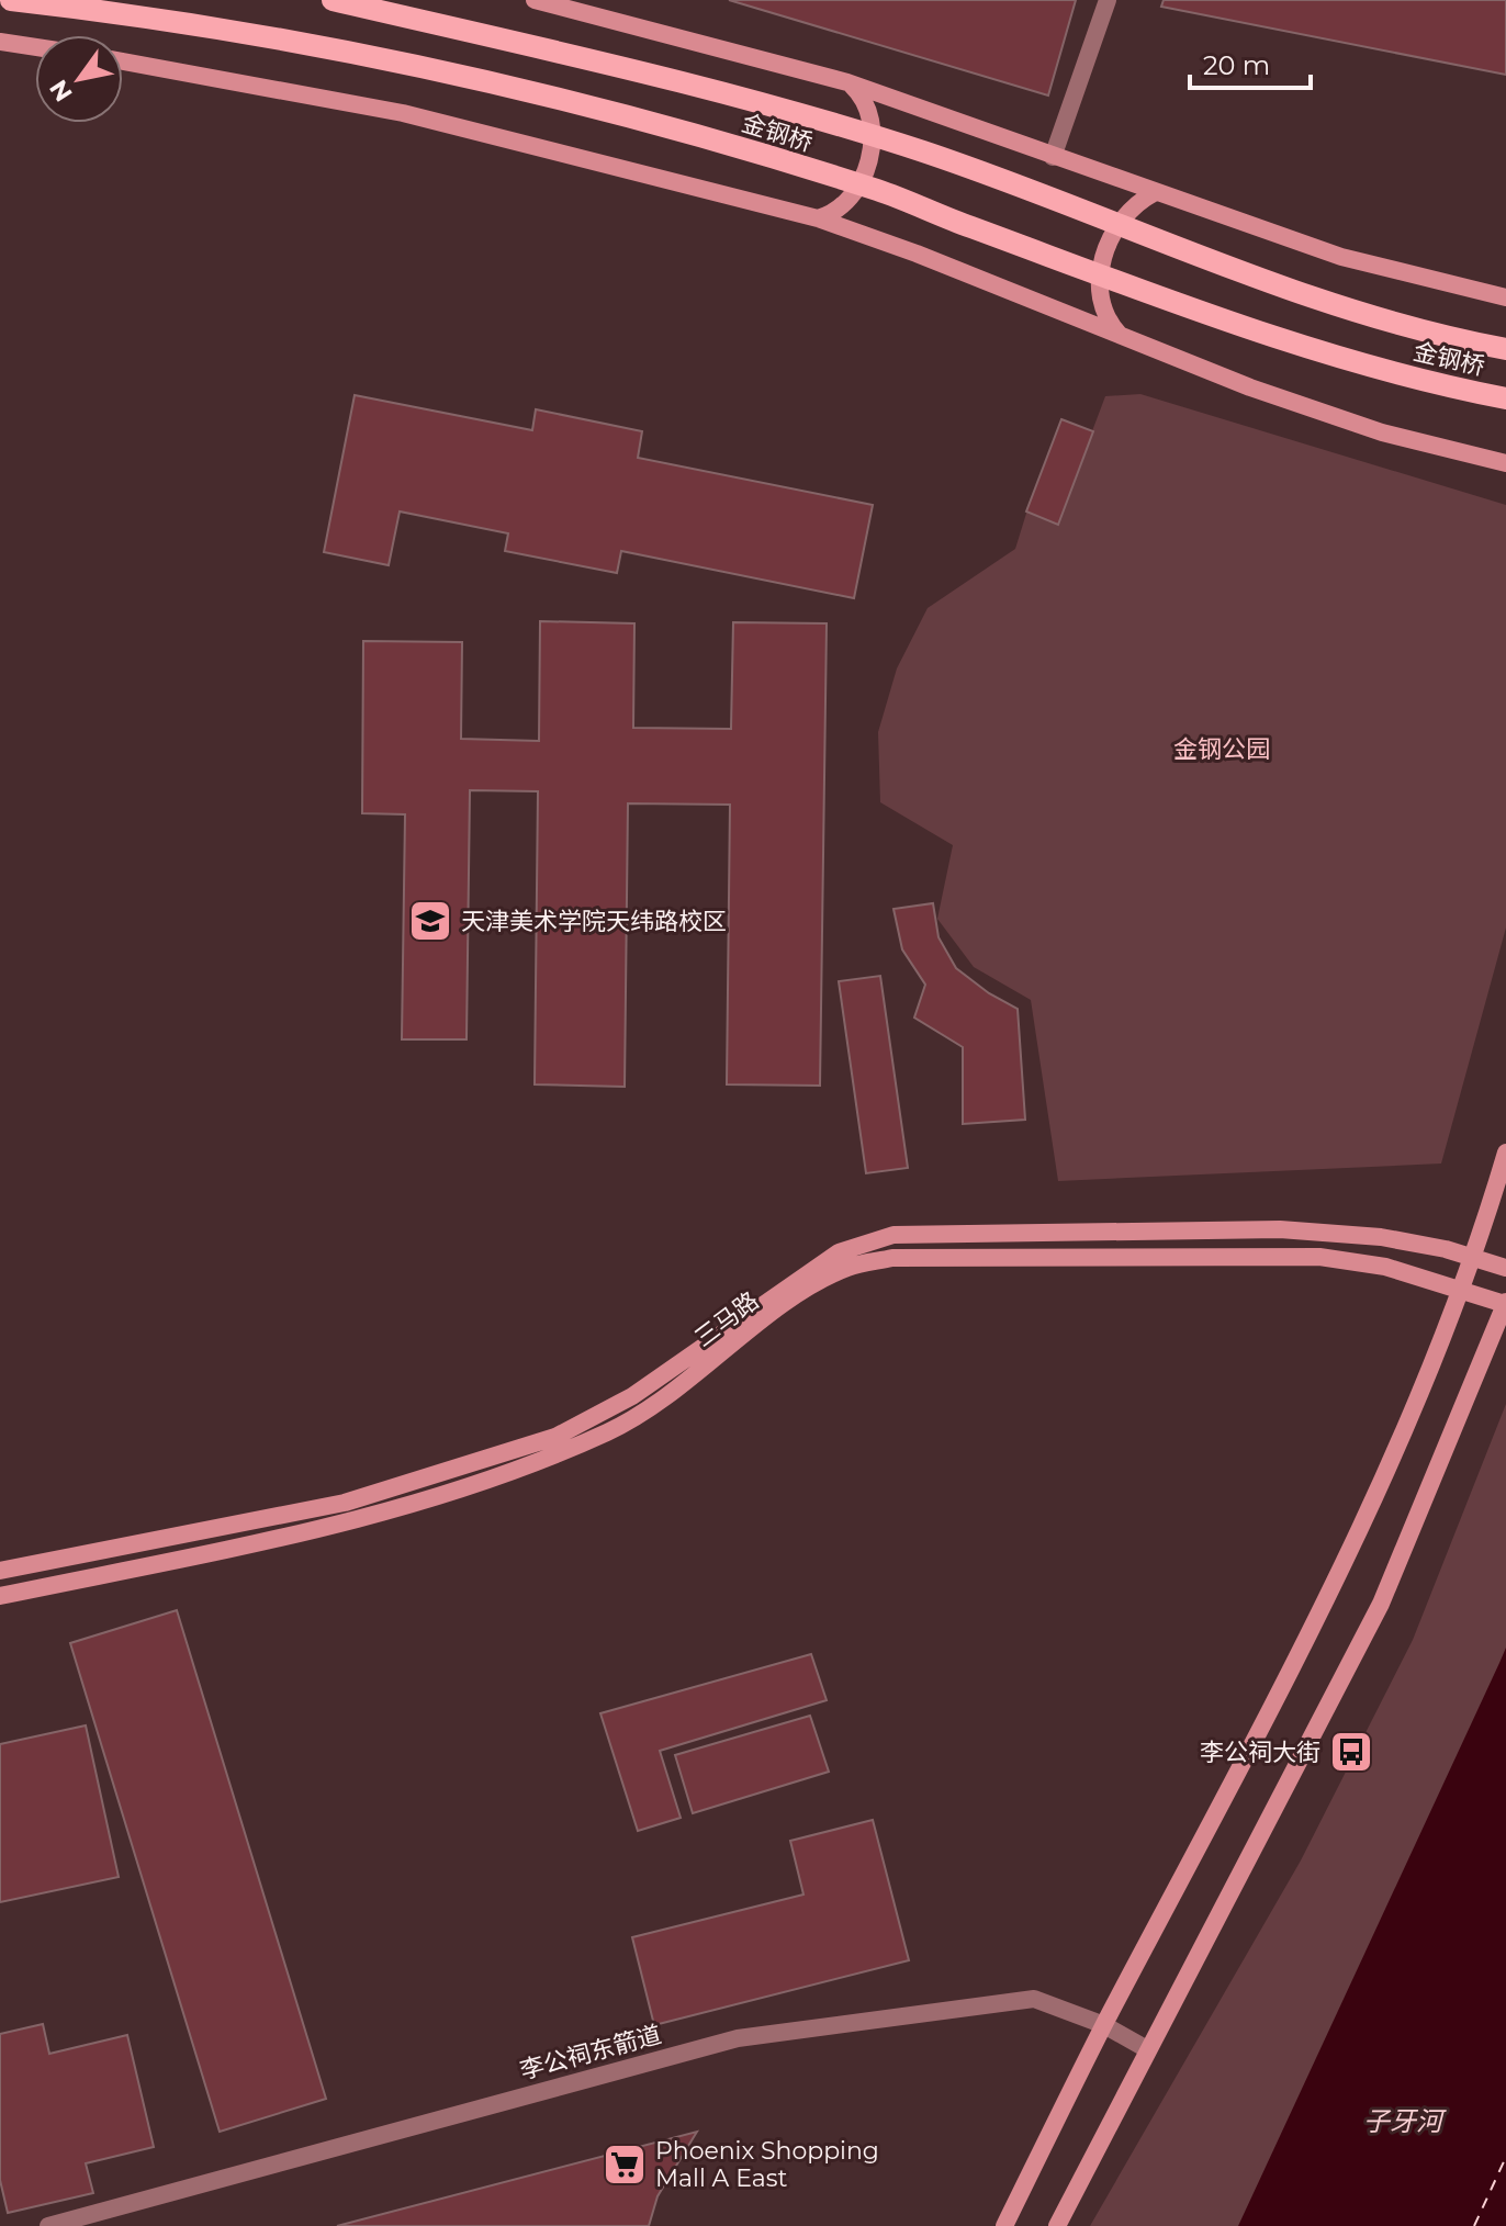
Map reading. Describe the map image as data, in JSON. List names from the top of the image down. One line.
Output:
{"streets":{"main road":["金钢桥","三马路"],"street":["李公祠东箭道"]},"water":["子牙河"],"parks":["金钢公园"],"places":{"school or university":["天津美术学院天纬路校区"],"bus stop":["李公祠大街"],"supermarket":["Phoenix Shopping Mall A East"]},"scale_bar":"20 m","north":"bottom left"}
